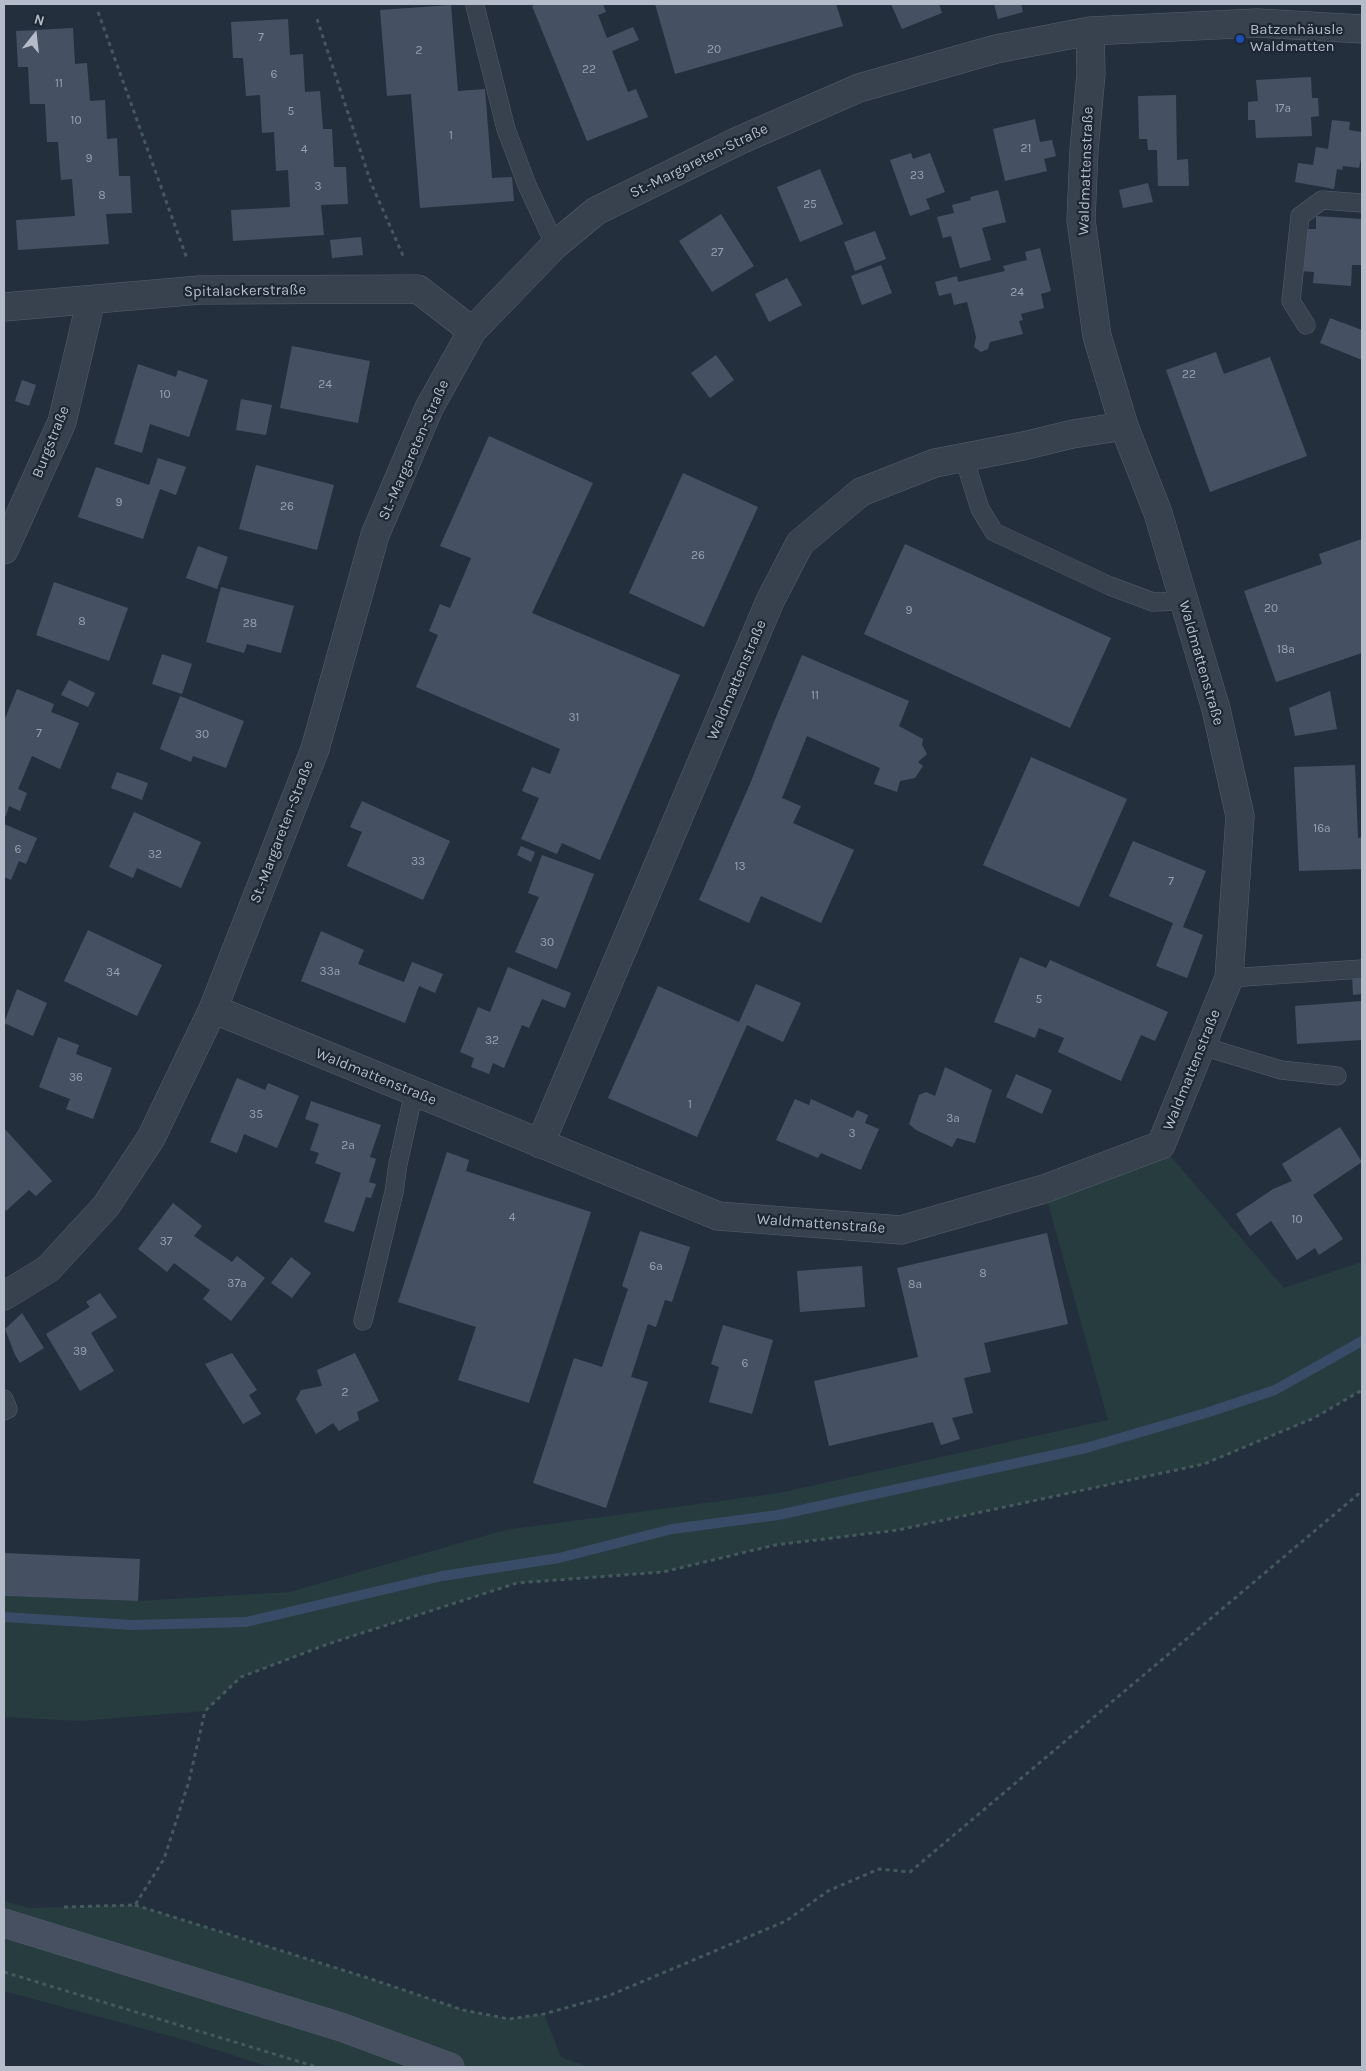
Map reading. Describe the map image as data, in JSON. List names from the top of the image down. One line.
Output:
{"streets":{"street":["St.-Margareten-Straße","Waldmattenstraße","Spitalackerstraße","Burgstraße"]},"crossings":[["St.-Margareten-Straße","Waldmattenstraße"],["Spitalackerstraße","Burgstraße"]],"places":["Batzenhäusle Waldmatten"],"house_numbers":["7","20","2","22","6","11","17a","5","10","1","21","4","9","23","3","8","25","27","24","22","24","10","9","26","26","20","9","8","28","18a","11","31","7","30","16a","6","32","33","13","7","30","33a","34","5","32","36","1","35","3a","3","2a","4","10","37","6a","8","37a","8a","39","6","2"],"north":"top"}
